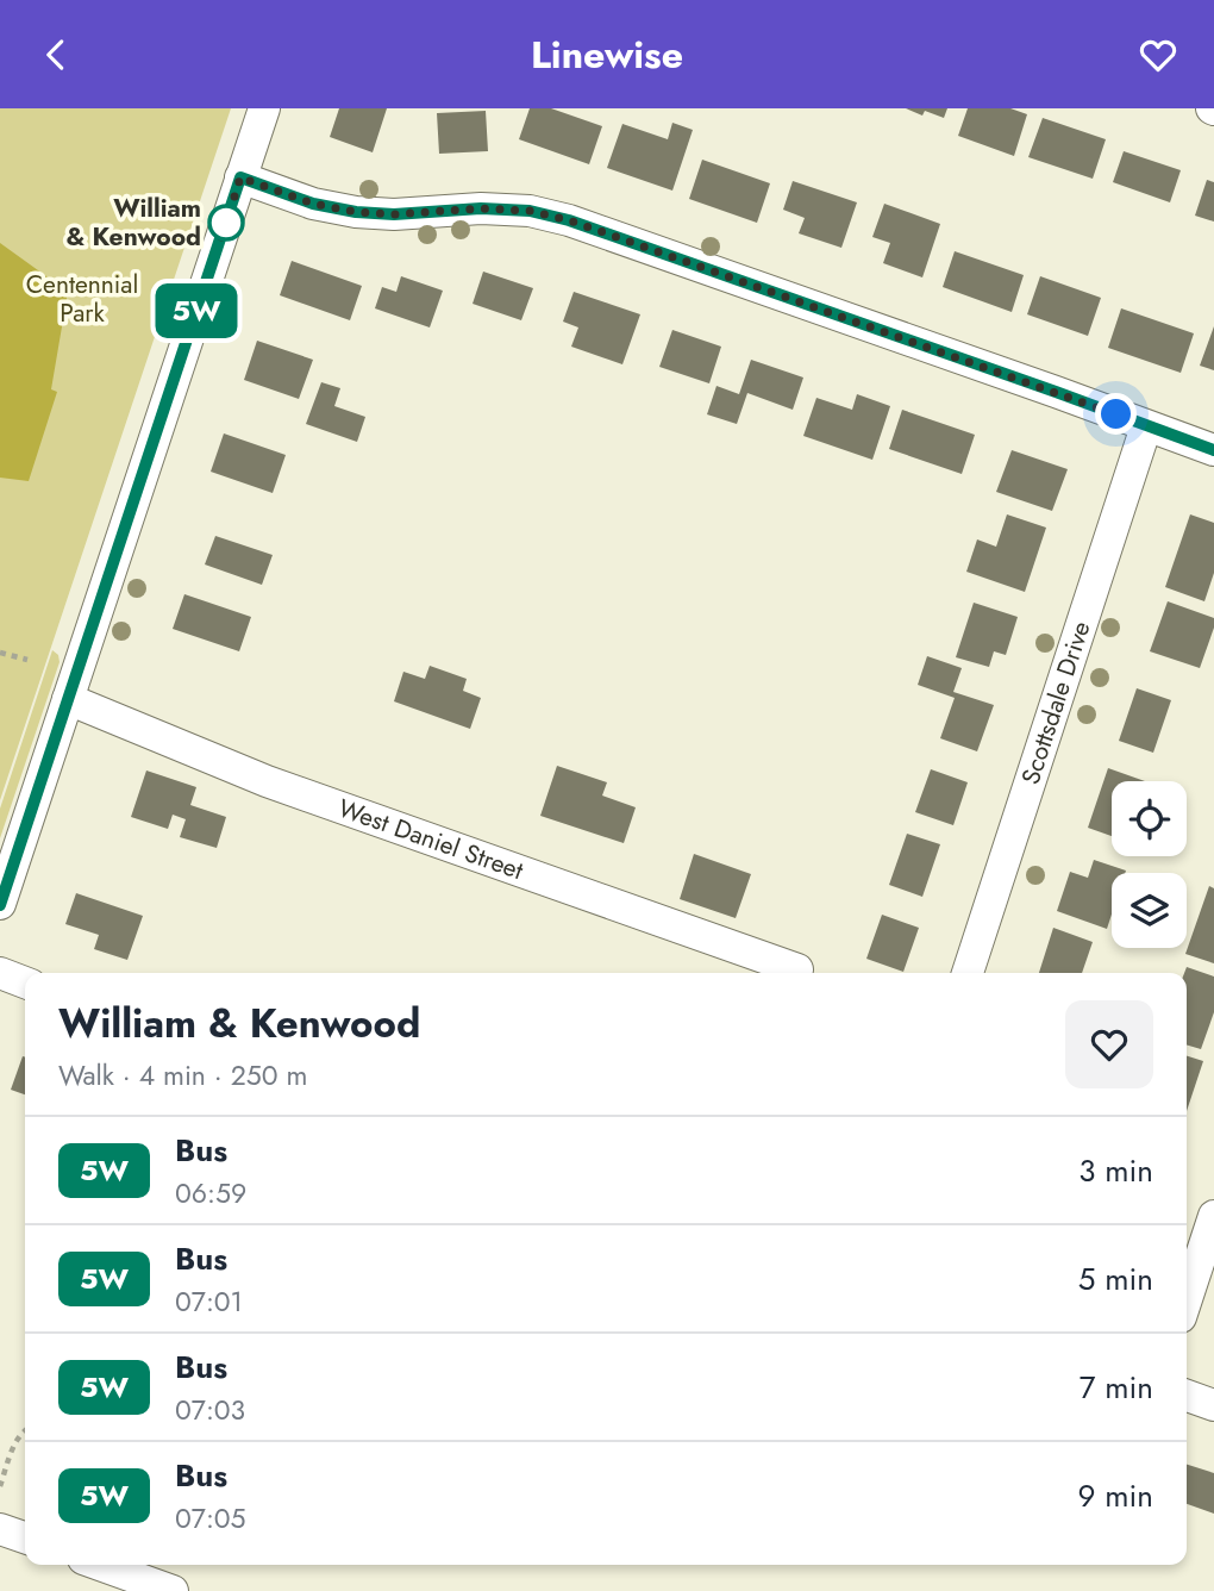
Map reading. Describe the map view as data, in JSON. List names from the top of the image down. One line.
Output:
{"streets":{"street":["Scottsdale Drive","West Daniel Street"]},"parks":["Centennial Park"],"places":["William & Kenwood"],"lines":["bus line 5W"],"page":{"header":"Linewise","on_map":"5W","heading":["William & Kenwood","Walk · 4 min · 250 m"],"list":[{"mark":"5W","name":"Bus","note":"06:59","value":"3 min"},{"mark":"5W","name":"Bus","note":"07:01","value":"5 min"},{"mark":"5W","name":"Bus","note":"07:03","value":"7 min"},{"mark":"5W","name":"Bus","note":"07:05","value":"9 min"}]}}
